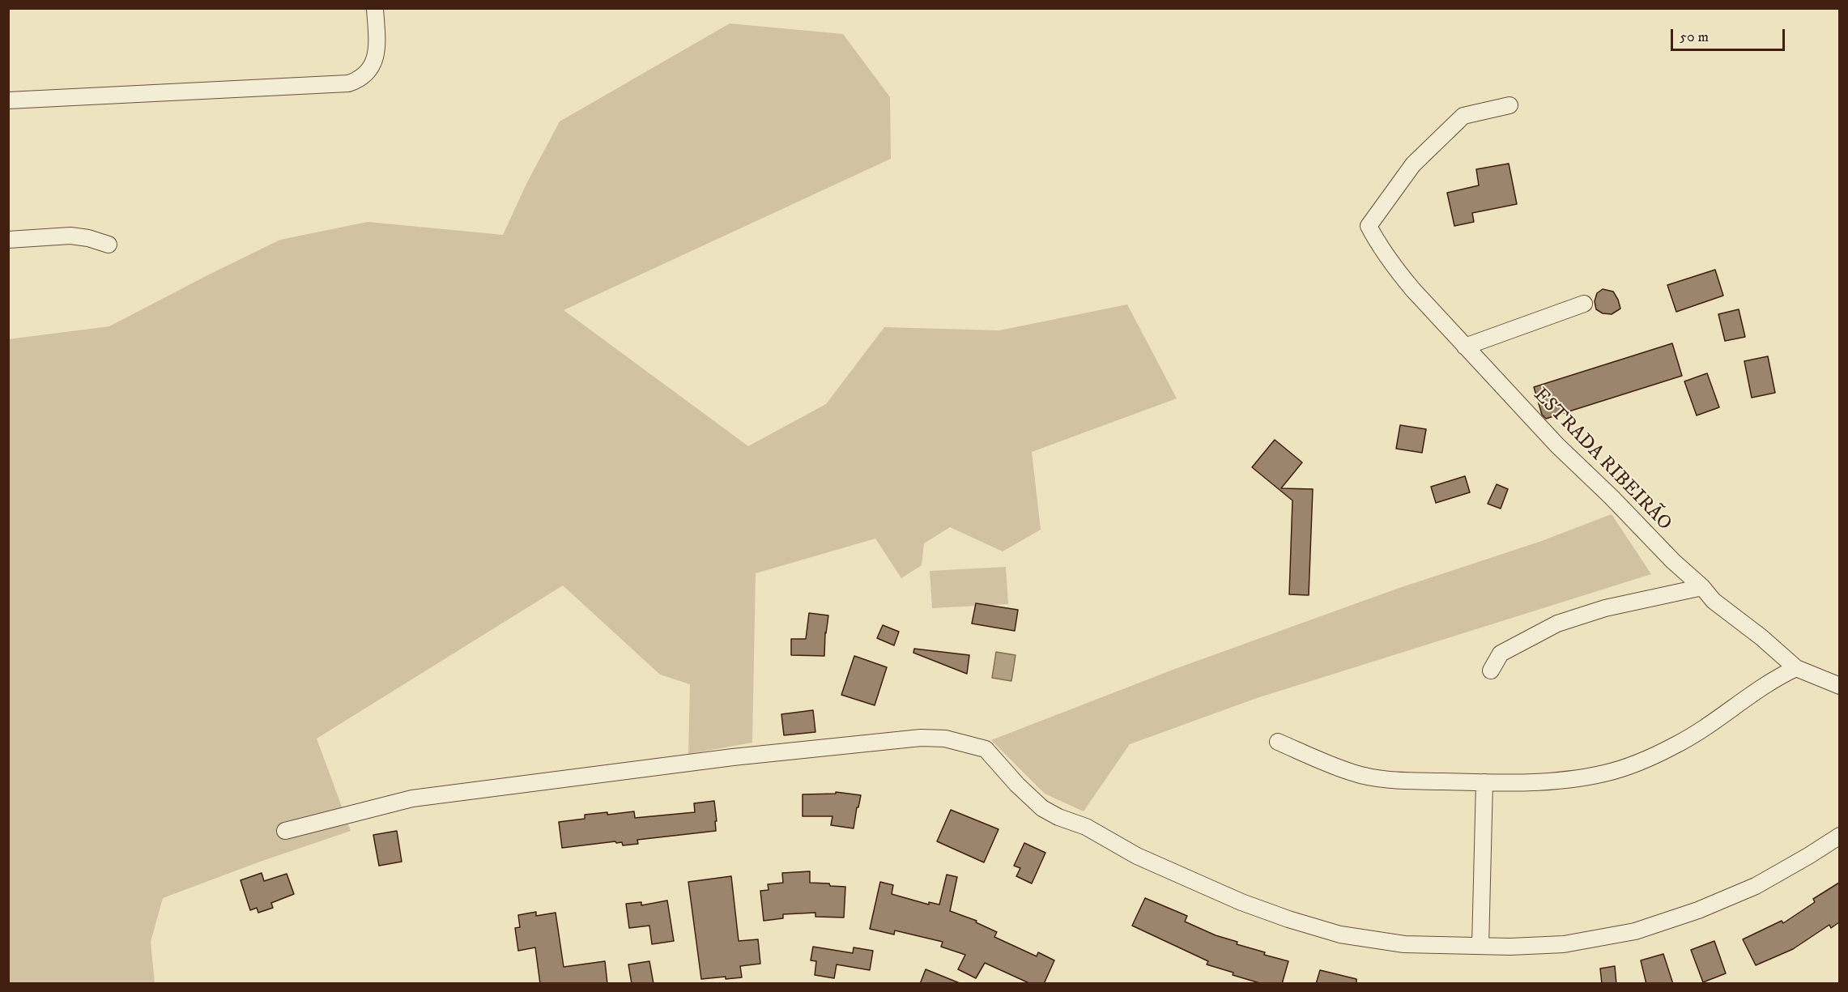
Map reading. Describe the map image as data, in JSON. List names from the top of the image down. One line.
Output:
{"streets":{"street":["ESTRADA RIBEIRÃO"]},"scale_bar":"50 m"}
